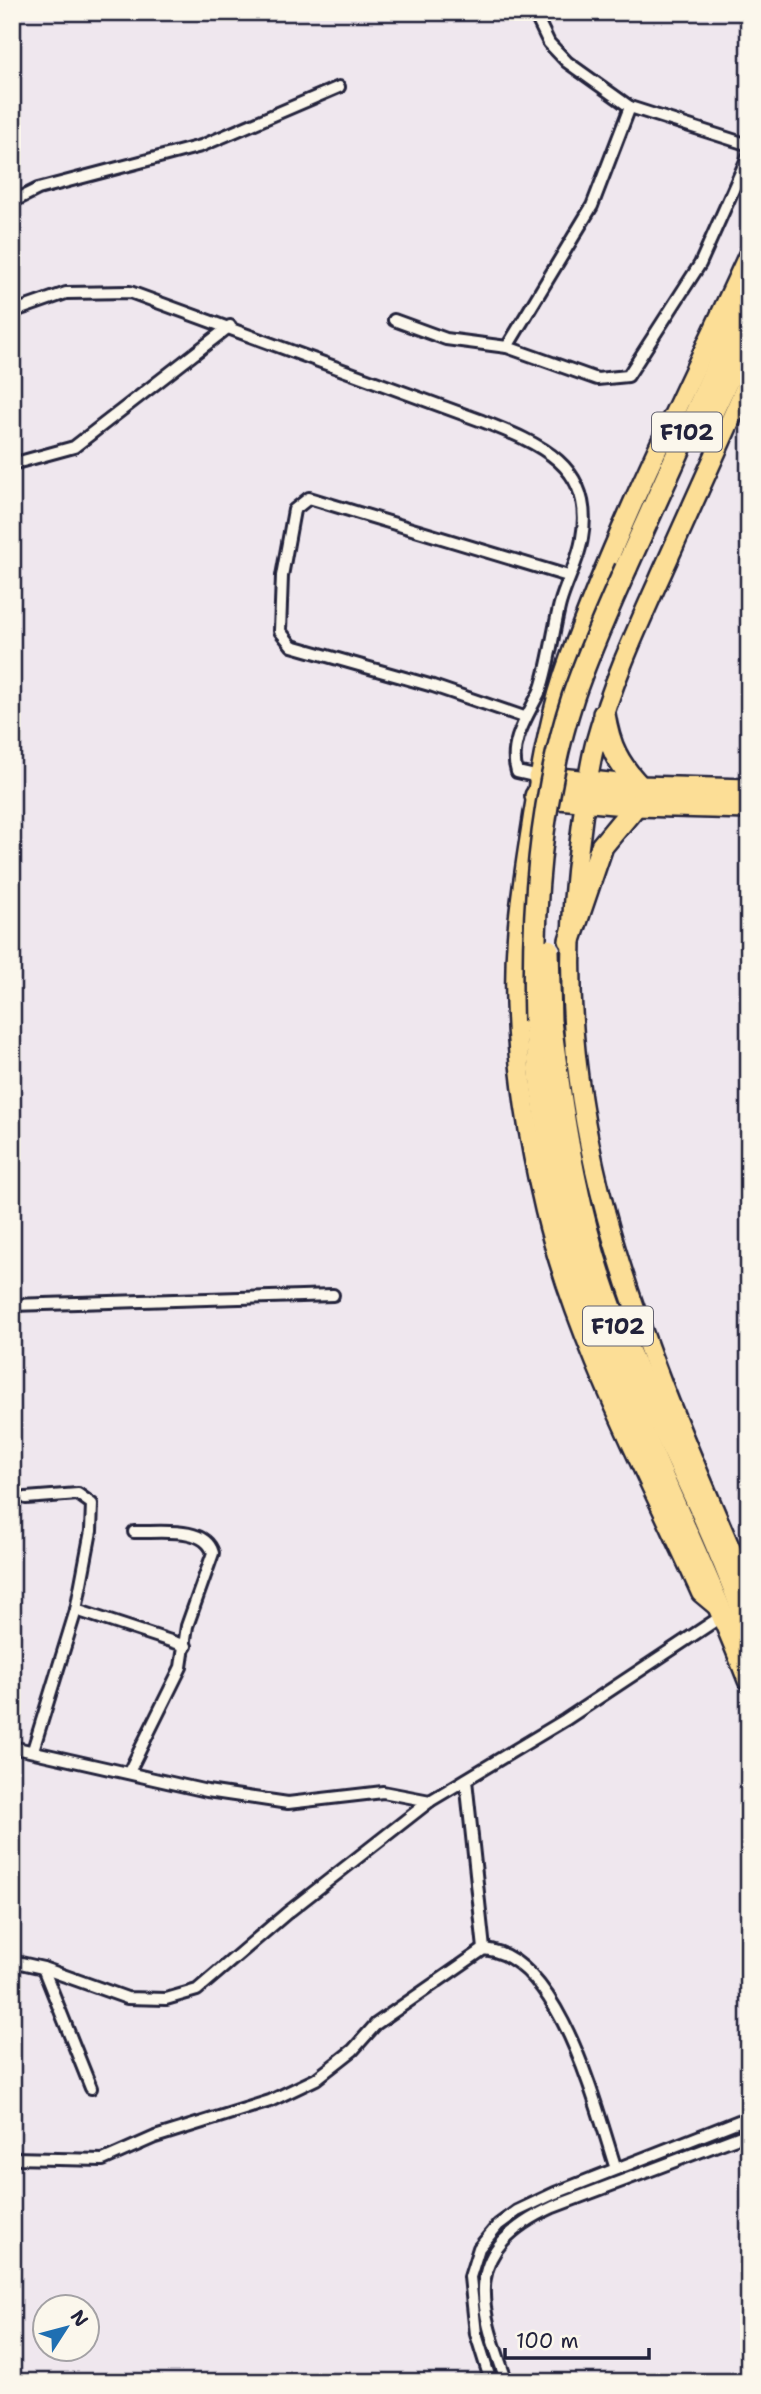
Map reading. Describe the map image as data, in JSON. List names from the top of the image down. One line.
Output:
{"streets":{"highway":["F102"]},"scale_bar":"100 m","north":"top right"}
